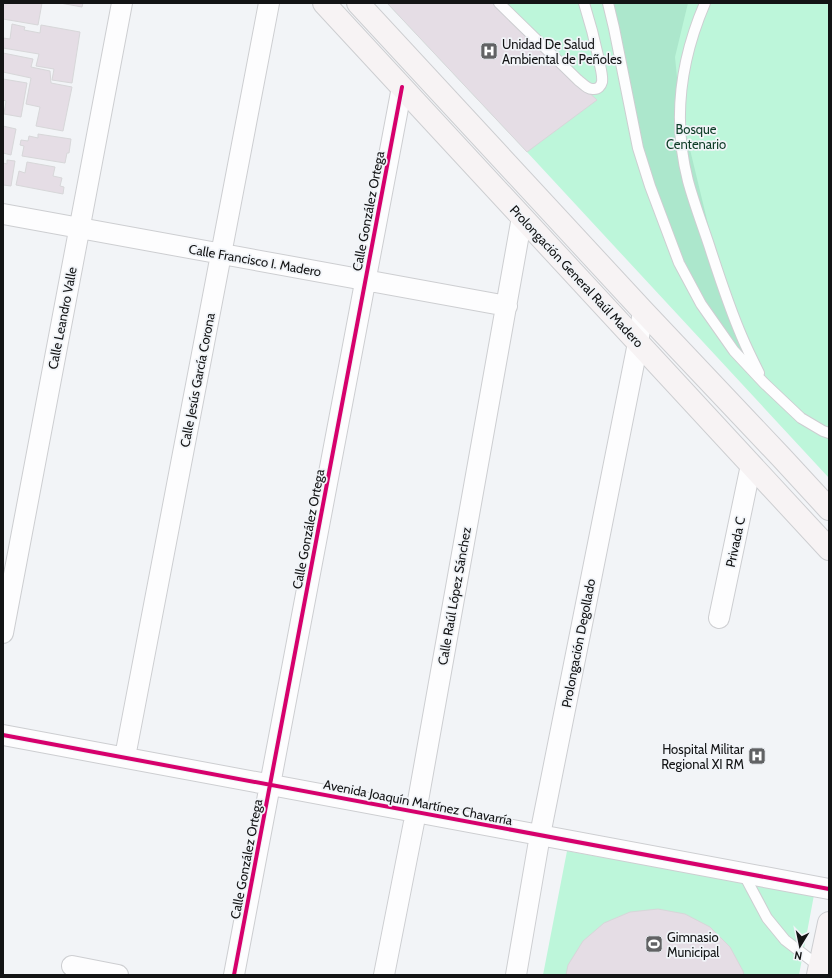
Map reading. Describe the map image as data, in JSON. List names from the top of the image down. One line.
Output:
{"streets":{"main road":["Prolongación General Raúl Madero"],"street":["Calle González Ortega","Calle Francisco I. Madero","Calle Leandro Valle","Calle Jesús García Corona","Privada C","Calle Raúl López Sánchez","Prolongación Degollado","Avenida Joaquín Martínez Chavarría"]},"crossings":[["Calle González Ortega","Calle Francisco I. Madero"],["Calle González Ortega","Prolongación General Raúl Madero"],["Calle González Ortega","Avenida Joaquín Martínez Chavarría"],["Calle Francisco I. Madero","Calle Leandro Valle"],["Calle Francisco I. Madero","Calle Jesús García Corona"],["Calle Francisco I. Madero","Calle Raúl López Sánchez"],["Prolongación General Raúl Madero","Privada C"],["Prolongación General Raúl Madero","Calle Raúl López Sánchez"],["Prolongación General Raúl Madero","Prolongación Degollado"],["Calle Jesús García Corona","Avenida Joaquín Martínez Chavarría"],["Calle Raúl López Sánchez","Avenida Joaquín Martínez Chavarría"],["Prolongación Degollado","Avenida Joaquín Martínez Chavarría"]],"parks":["Bosque Centenario"],"places":{"hospital":["Unidad De Salud Ambiental de Peñoles","Hospital Militar Regional XI RM"],"sports":["Gimnasio Municipal"]},"north":"bottom"}
